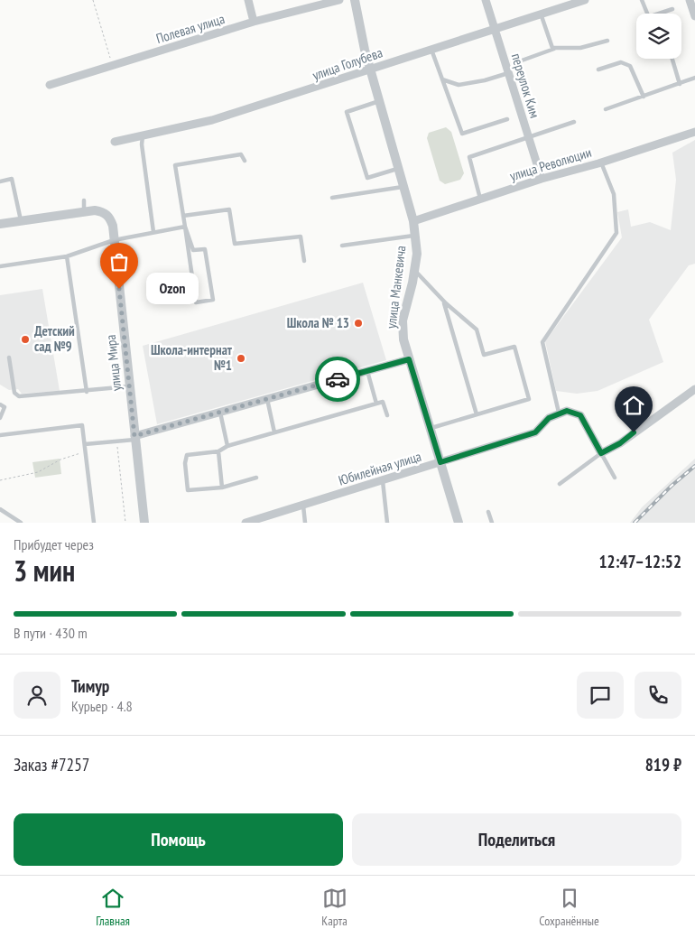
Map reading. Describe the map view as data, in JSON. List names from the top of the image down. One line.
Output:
{"streets":{"street":["Полевая улица","улица Голубева","переулок Ким","улица Революции","улица Манкевича","улица Мира","Юбилейная улица"]},"crossings":[["улица Голубева","переулок Ким"],["улица Голубева","улица Манкевича"],["переулок Ким","улица Революции"],["улица Революции","улица Манкевича"],["улица Манкевича","Юбилейная улица"]],"places":["Ozon","Школа № 13","Детский сад №9","Школа-интернат №1"],"page":{"bubble":"Ozon","heading":["3 мин","Прибудет через","12:47–12:52"],"panel":["Тимур","Курьер · 4.8","Заказ #7257","819 ₽"],"bar":"В пути · 430 m","buttons":["Помощь","Поделиться"],"tabs":["Главная","Карта","Сохранённые"]}}
